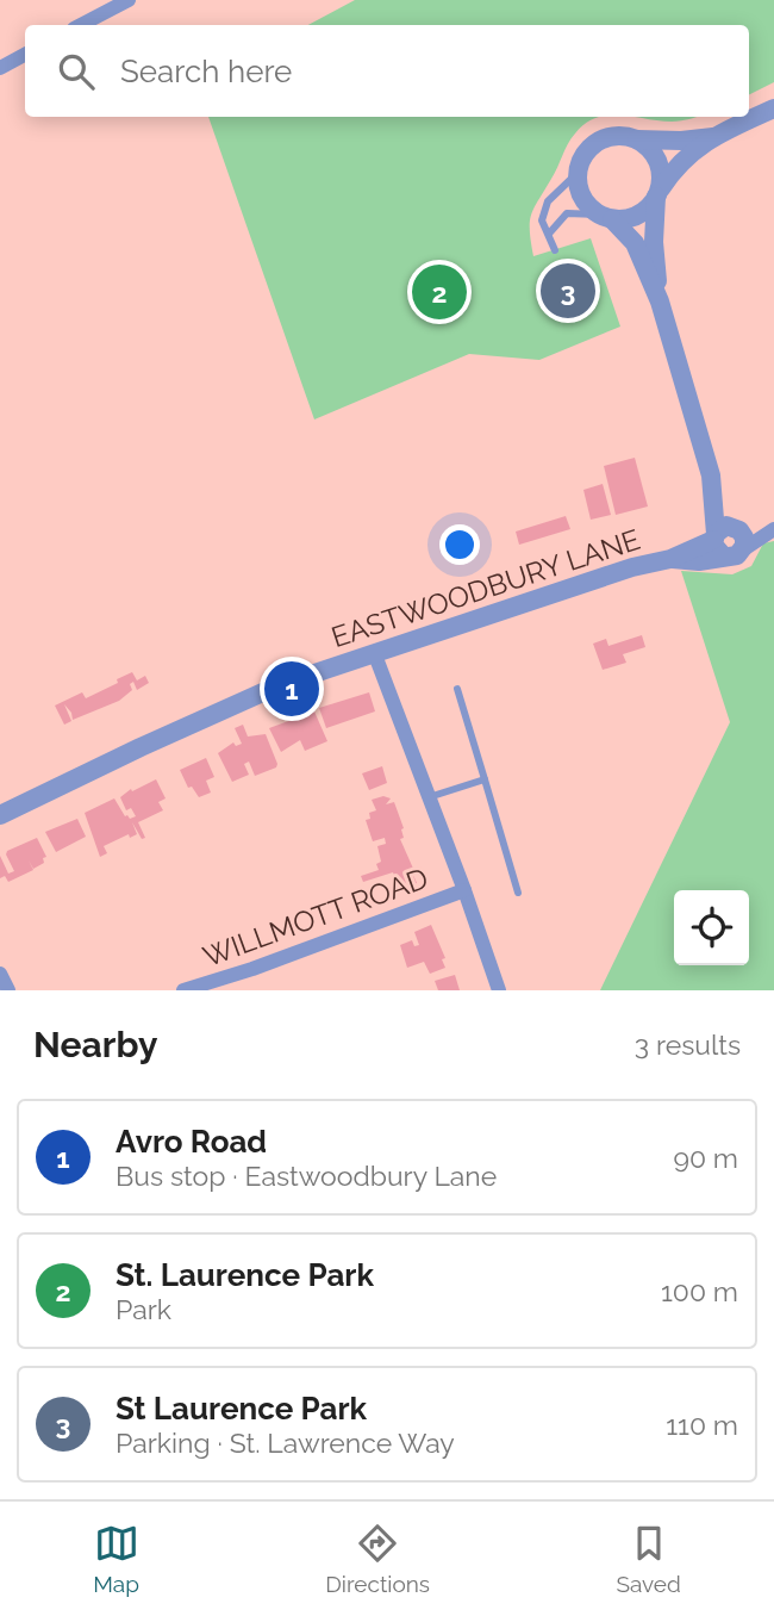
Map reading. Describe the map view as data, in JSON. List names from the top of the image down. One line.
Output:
{"streets":{"street":["EASTWOODBURY LANE","WILLMOTT ROAD"]},"page":{"search":"Search here","pins":["3","2","1"],"heading":["Nearby","3 results"],"list":[{"mark":"1","name":"Avro Road","note":"Bus stop · Eastwoodbury Lane","value":"90 m"},{"mark":"2","name":"St. Laurence Park","note":"Park","value":"100 m"},{"mark":"3","name":"St Laurence Park","note":"Parking · St. Lawrence Way","value":"110 m"}],"nav":["Map","Directions","Saved"]}}
